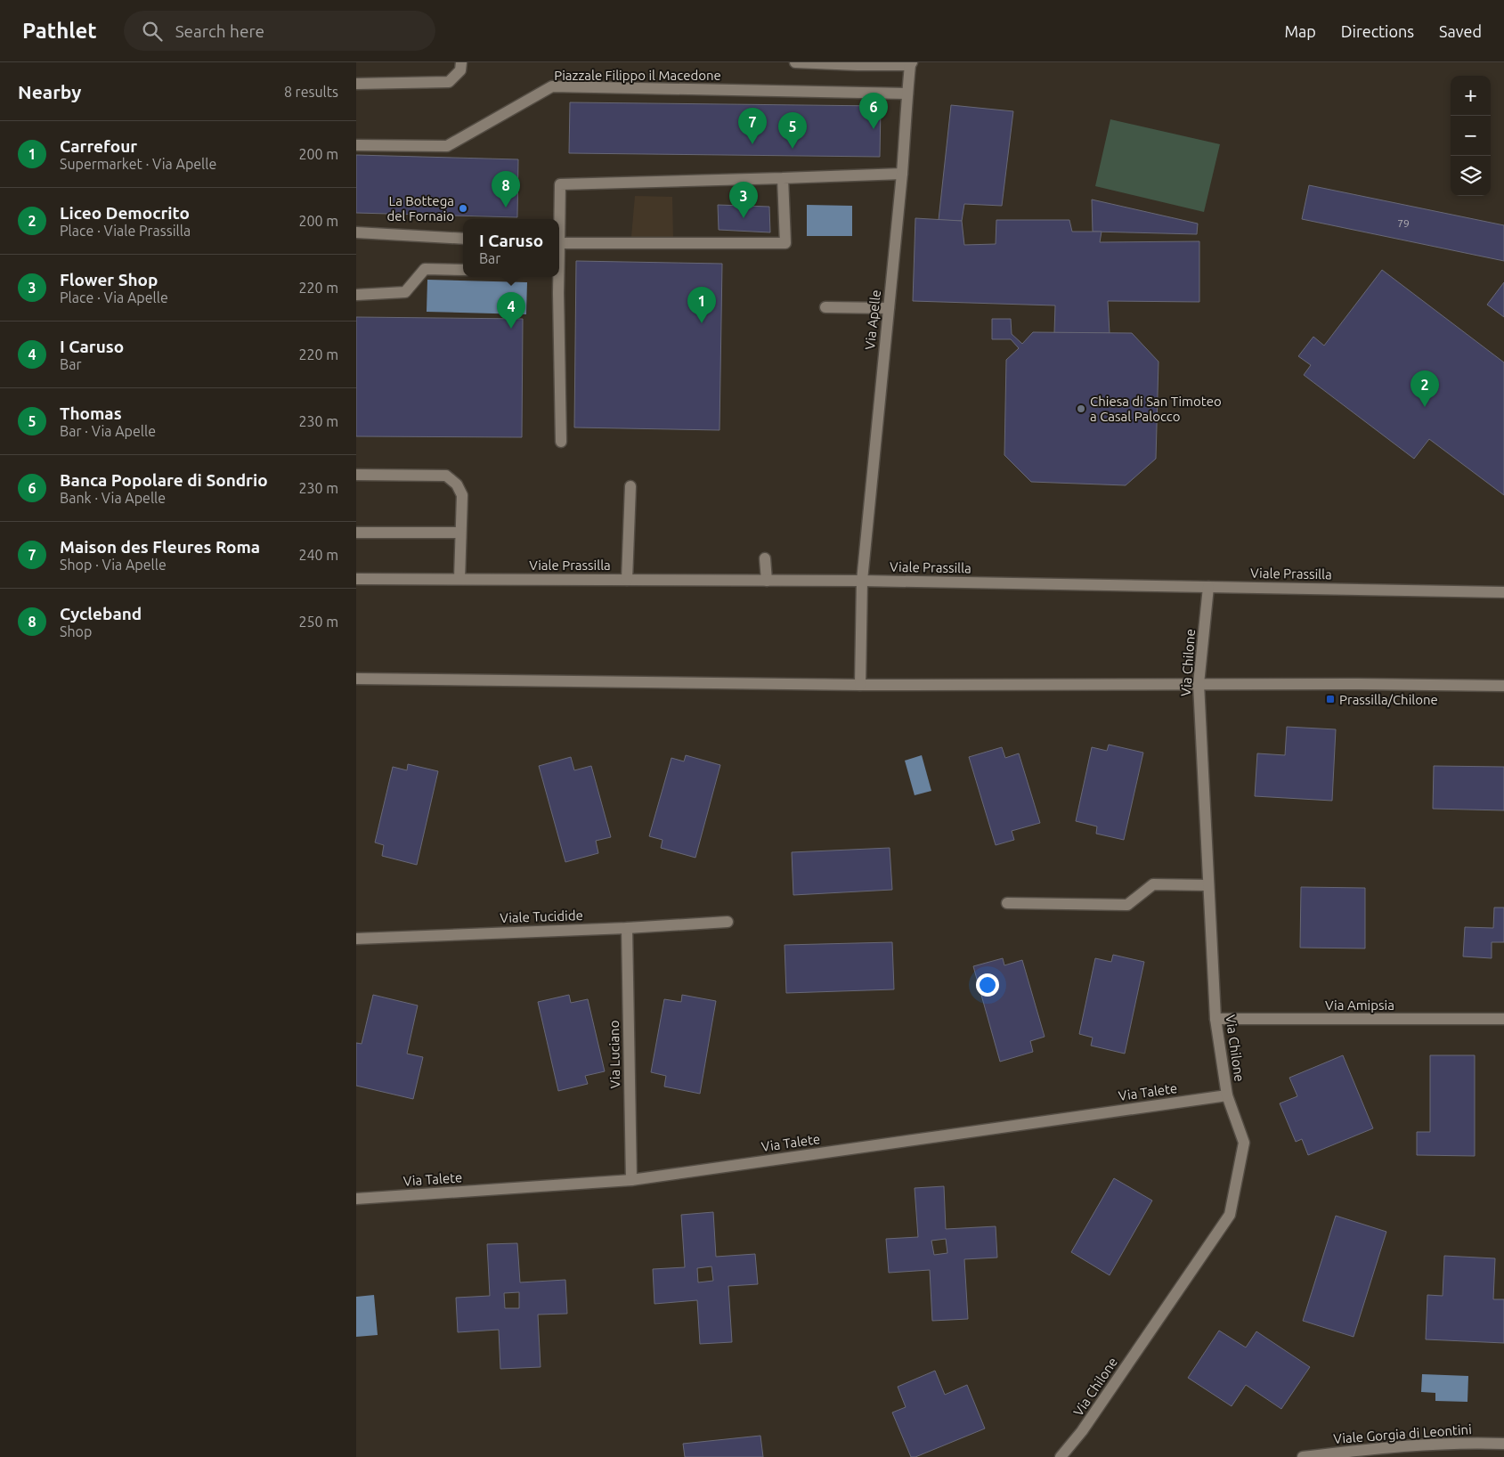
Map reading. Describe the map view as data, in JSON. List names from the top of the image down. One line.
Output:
{"streets":{"street":["Piazzale Filippo il Macedone","Via Apelle","Viale Prassilla","Via Chilone","Viale Tucidide","Via Amipsia","Via Luciano","Via Talete","Viale Gorgia di Leontini"]},"crossings":[["Piazzale Filippo il Macedone","Via Apelle"],["Via Apelle","Viale Prassilla"],["Viale Prassilla","Via Chilone"],["Via Chilone","Via Amipsia"],["Via Chilone","Via Talete"],["Viale Tucidide","Via Luciano"],["Via Luciano","Via Talete"]],"places":{"other":["La Bottega del Fornaio","Chiesa di San Timoteo a Casal Palocco"],"transit":["Prassilla/Chilone"]},"house_numbers":["79"],"page":{"header":"Pathlet","search":"Search here","nav":["Map","Directions","Saved"],"heading":["Nearby","8 results"],"map_buttons":["+","−"],"pins":["6","7","5","8","3","1","4","2"],"list":[{"mark":"1","name":"Carrefour","note":"Supermarket · Via Apelle","value":"200 m"},{"mark":"2","name":"Liceo Democrito","note":"Place · Viale Prassilla","value":"200 m"},{"mark":"3","name":"Flower Shop","note":"Place · Via Apelle","value":"220 m"},{"mark":"4","name":"I Caruso","note":"Bar","value":"220 m"},{"mark":"5","name":"Thomas","note":"Bar · Via Apelle","value":"230 m"},{"mark":"6","name":"Banca Popolare di Sondrio","note":"Bank · Via Apelle","value":"230 m"},{"mark":"7","name":"Maison des Fleures Roma","note":"Shop · Via Apelle","value":"240 m"},{"mark":"8","name":"Cycleband","note":"Shop","value":"250 m"}],"popup":["I Caruso","Bar"]}}
